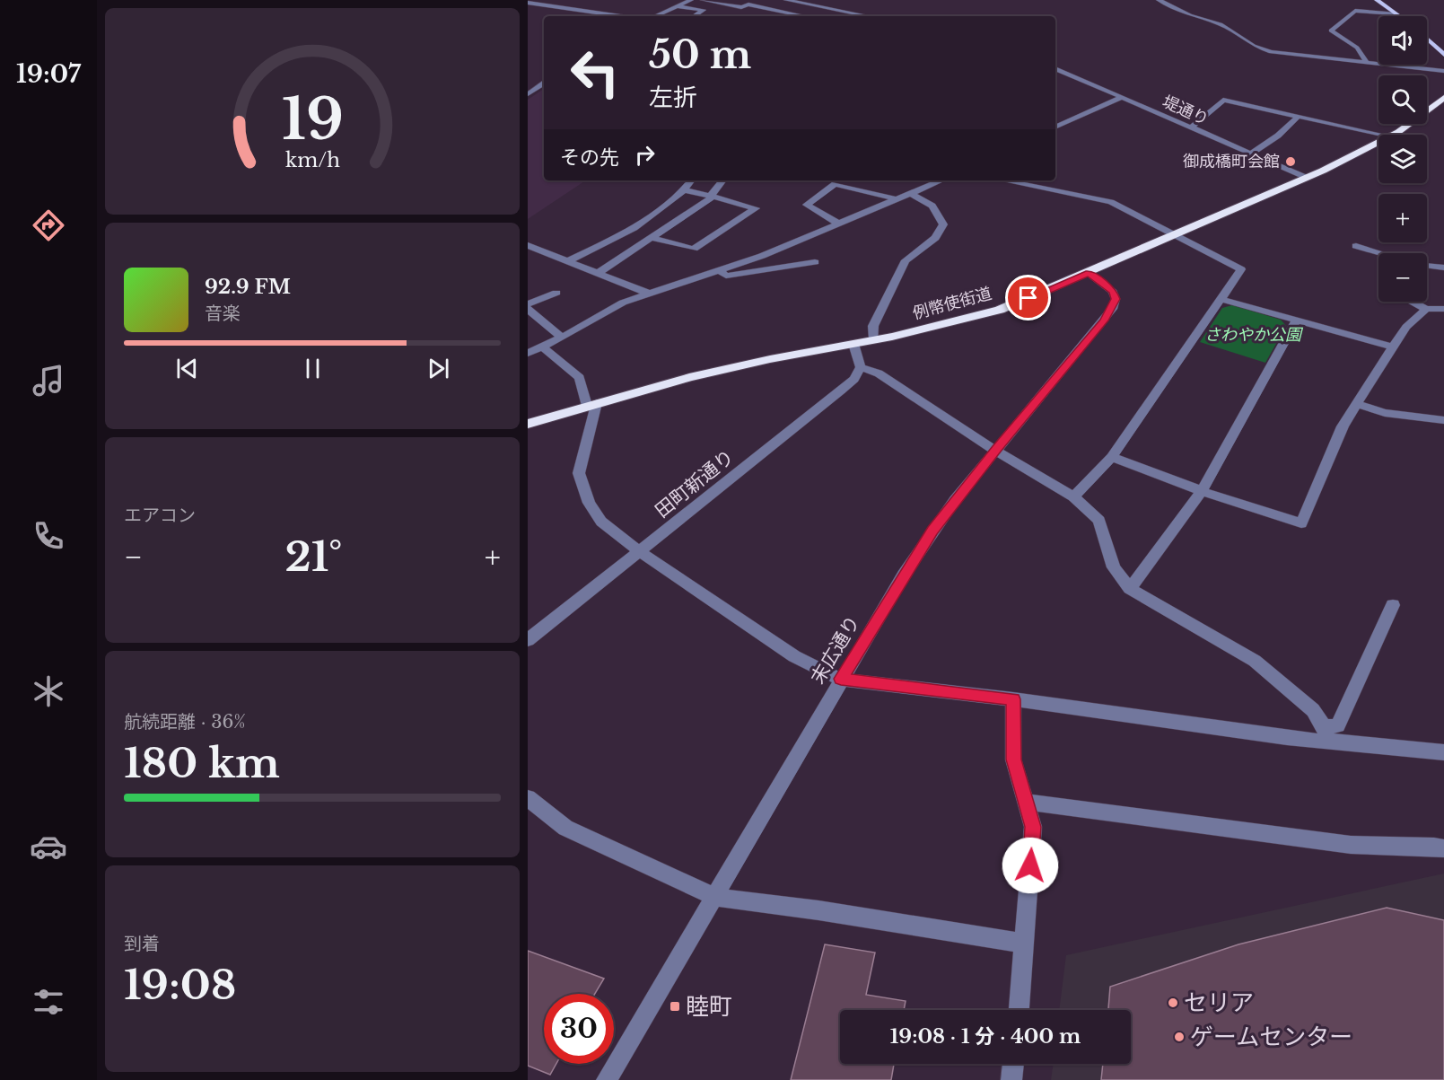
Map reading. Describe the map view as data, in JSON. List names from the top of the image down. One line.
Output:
{"streets":{"highway":["例幣使街道"],"street":["堤通り","田町新通り","末広通り"]},"crossings":[["堤通り","例幣使街道"],["例幣使街道","末広通り"]],"parks":["さわやか公園"],"places":{"other":["御成橋町会館","セリア","ゲームセンター"],"transit":["睦町"]},"page":{"tabs":"19:07","map_buttons":["+","−"],"turn":["50 m","左折"],"then":"その先","song":["92.9 FM","音楽"],"tile":["エアコン",["航続距離 · 36%","180 km"],["到着","19:08"]],"heat":["−","21°","+"],"limit":"30","trip":"19:08 · 1 分 · 400 m","gauge":["19","km/h"]}}
